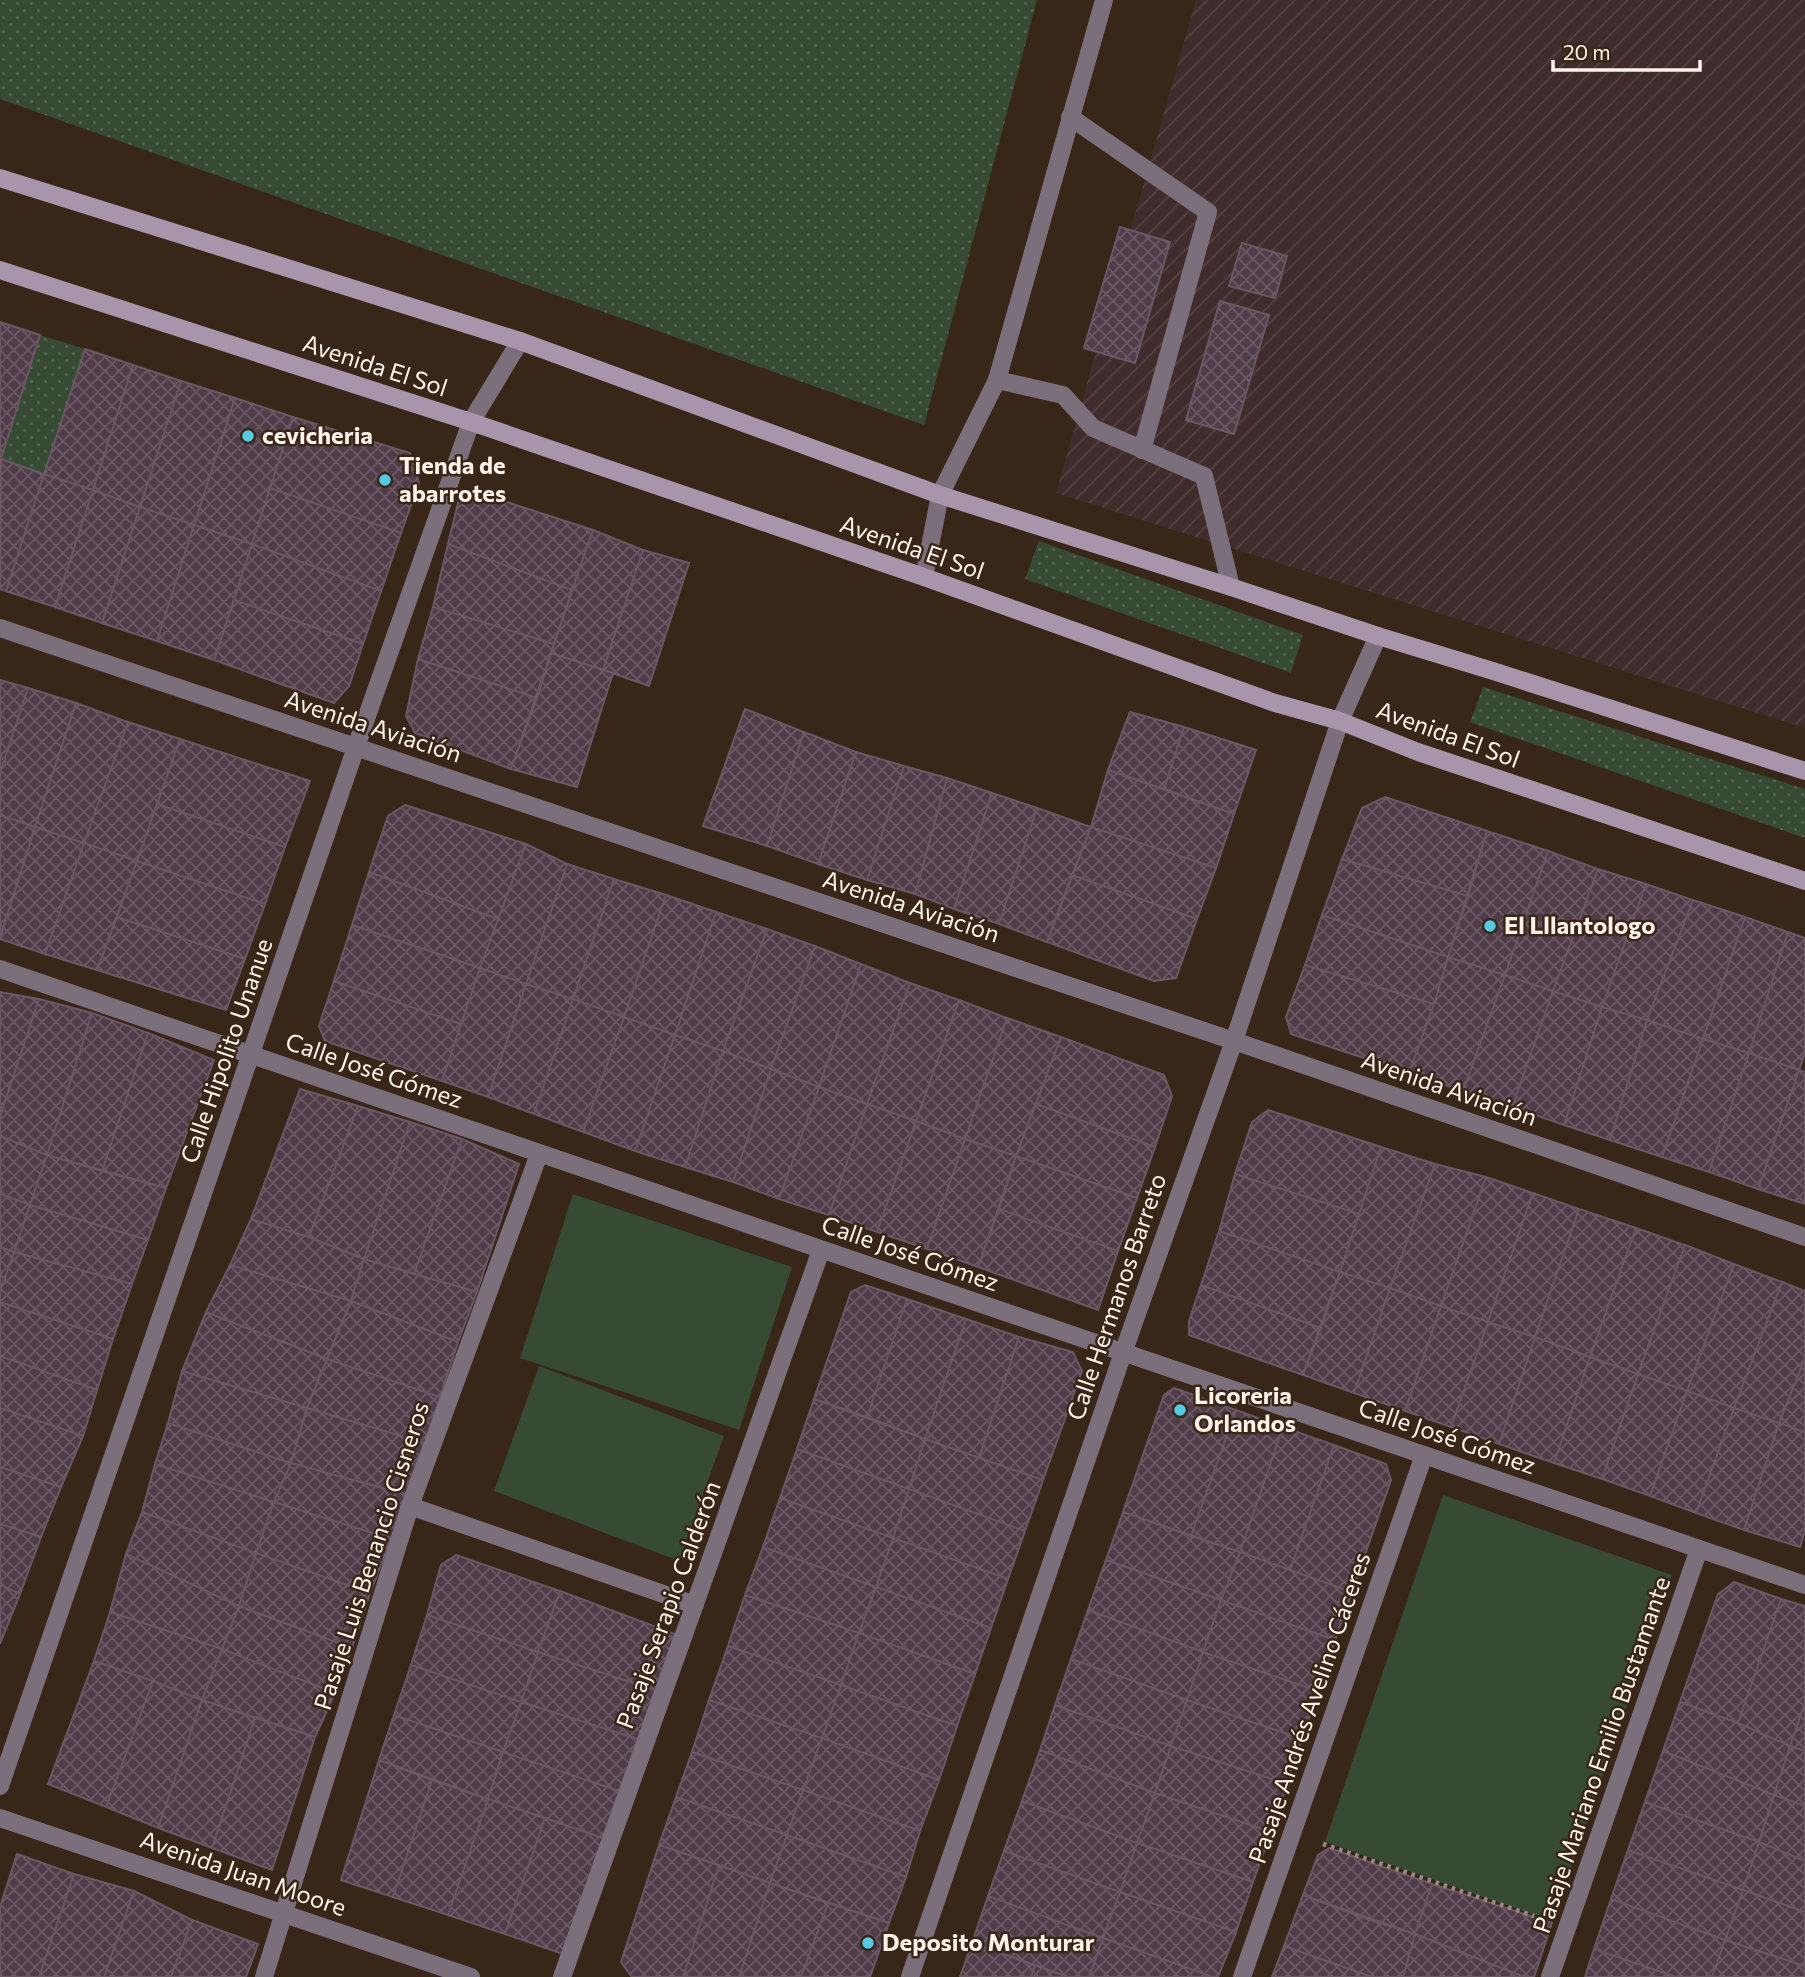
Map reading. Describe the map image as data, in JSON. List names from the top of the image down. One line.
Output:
{"streets":{"main road":["Avenida El Sol"],"street":["Avenida Aviación","Calle Hipolito Unanue","Calle José Gómez","Calle Hermanos Barreto","Pasaje Luis Benancio Cisneros","Pasaje Serapio Calderón","Pasaje Andrés Avelino Cáceres","Pasaje Mariano Emilio Bustamante","Avenida Juan Moore"]},"crossings":[["Avenida El Sol","Calle Hipolito Unanue"],["Avenida El Sol","Calle Hermanos Barreto"],["Avenida Aviación","Calle Hipolito Unanue"],["Avenida Aviación","Calle Hermanos Barreto"],["Calle Hipolito Unanue","Calle José Gómez"],["Calle José Gómez","Calle Hermanos Barreto"],["Calle José Gómez","Pasaje Luis Benancio Cisneros"],["Calle José Gómez","Pasaje Serapio Calderón"],["Calle José Gómez","Pasaje Andrés Avelino Cáceres"],["Calle José Gómez","Pasaje Mariano Emilio Bustamante"],["Pasaje Luis Benancio Cisneros","Avenida Juan Moore"]],"places":["cevicheria","Tienda de abarrotes","El Lllantologo","Licoreria Orlandos","Deposito Monturar"],"scale_bar":"20 m"}
